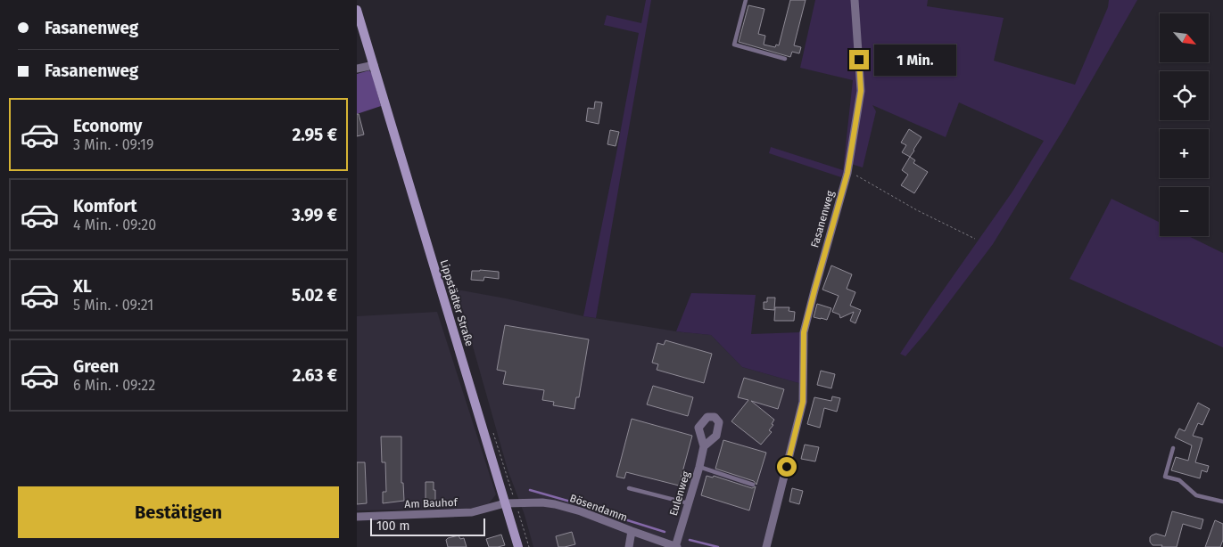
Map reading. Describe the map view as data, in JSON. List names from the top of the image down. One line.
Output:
{"streets":{"main road":["Lippstädter Straße"],"street":["Fasanenweg","Eulenweg","Am Bauhof","Bösendamm"]},"crossings":[["Lippstädter Straße","Am Bauhof"],["Lippstädter Straße","Bösendamm"],["Eulenweg","Bösendamm"],["Am Bauhof","Bösendamm"]],"scale_bar":"100 m","north":"bottom right","page":{"banner":["Fasanenweg","Fasanenweg"],"map_buttons":["+","−"],"bubble":"1 Min.","list":[{"name":"Economy","note":"3 Min. · 09:19","value":"2.95 €"},{"name":"Komfort","note":"4 Min. · 09:20","value":"3.99 €"},{"name":"XL","note":"5 Min. · 09:21","value":"5.02 €"},{"name":"Green","note":"6 Min. · 09:22","value":"2.63 €"}],"buttons":"Bestätigen","scale":"100 m"}}
